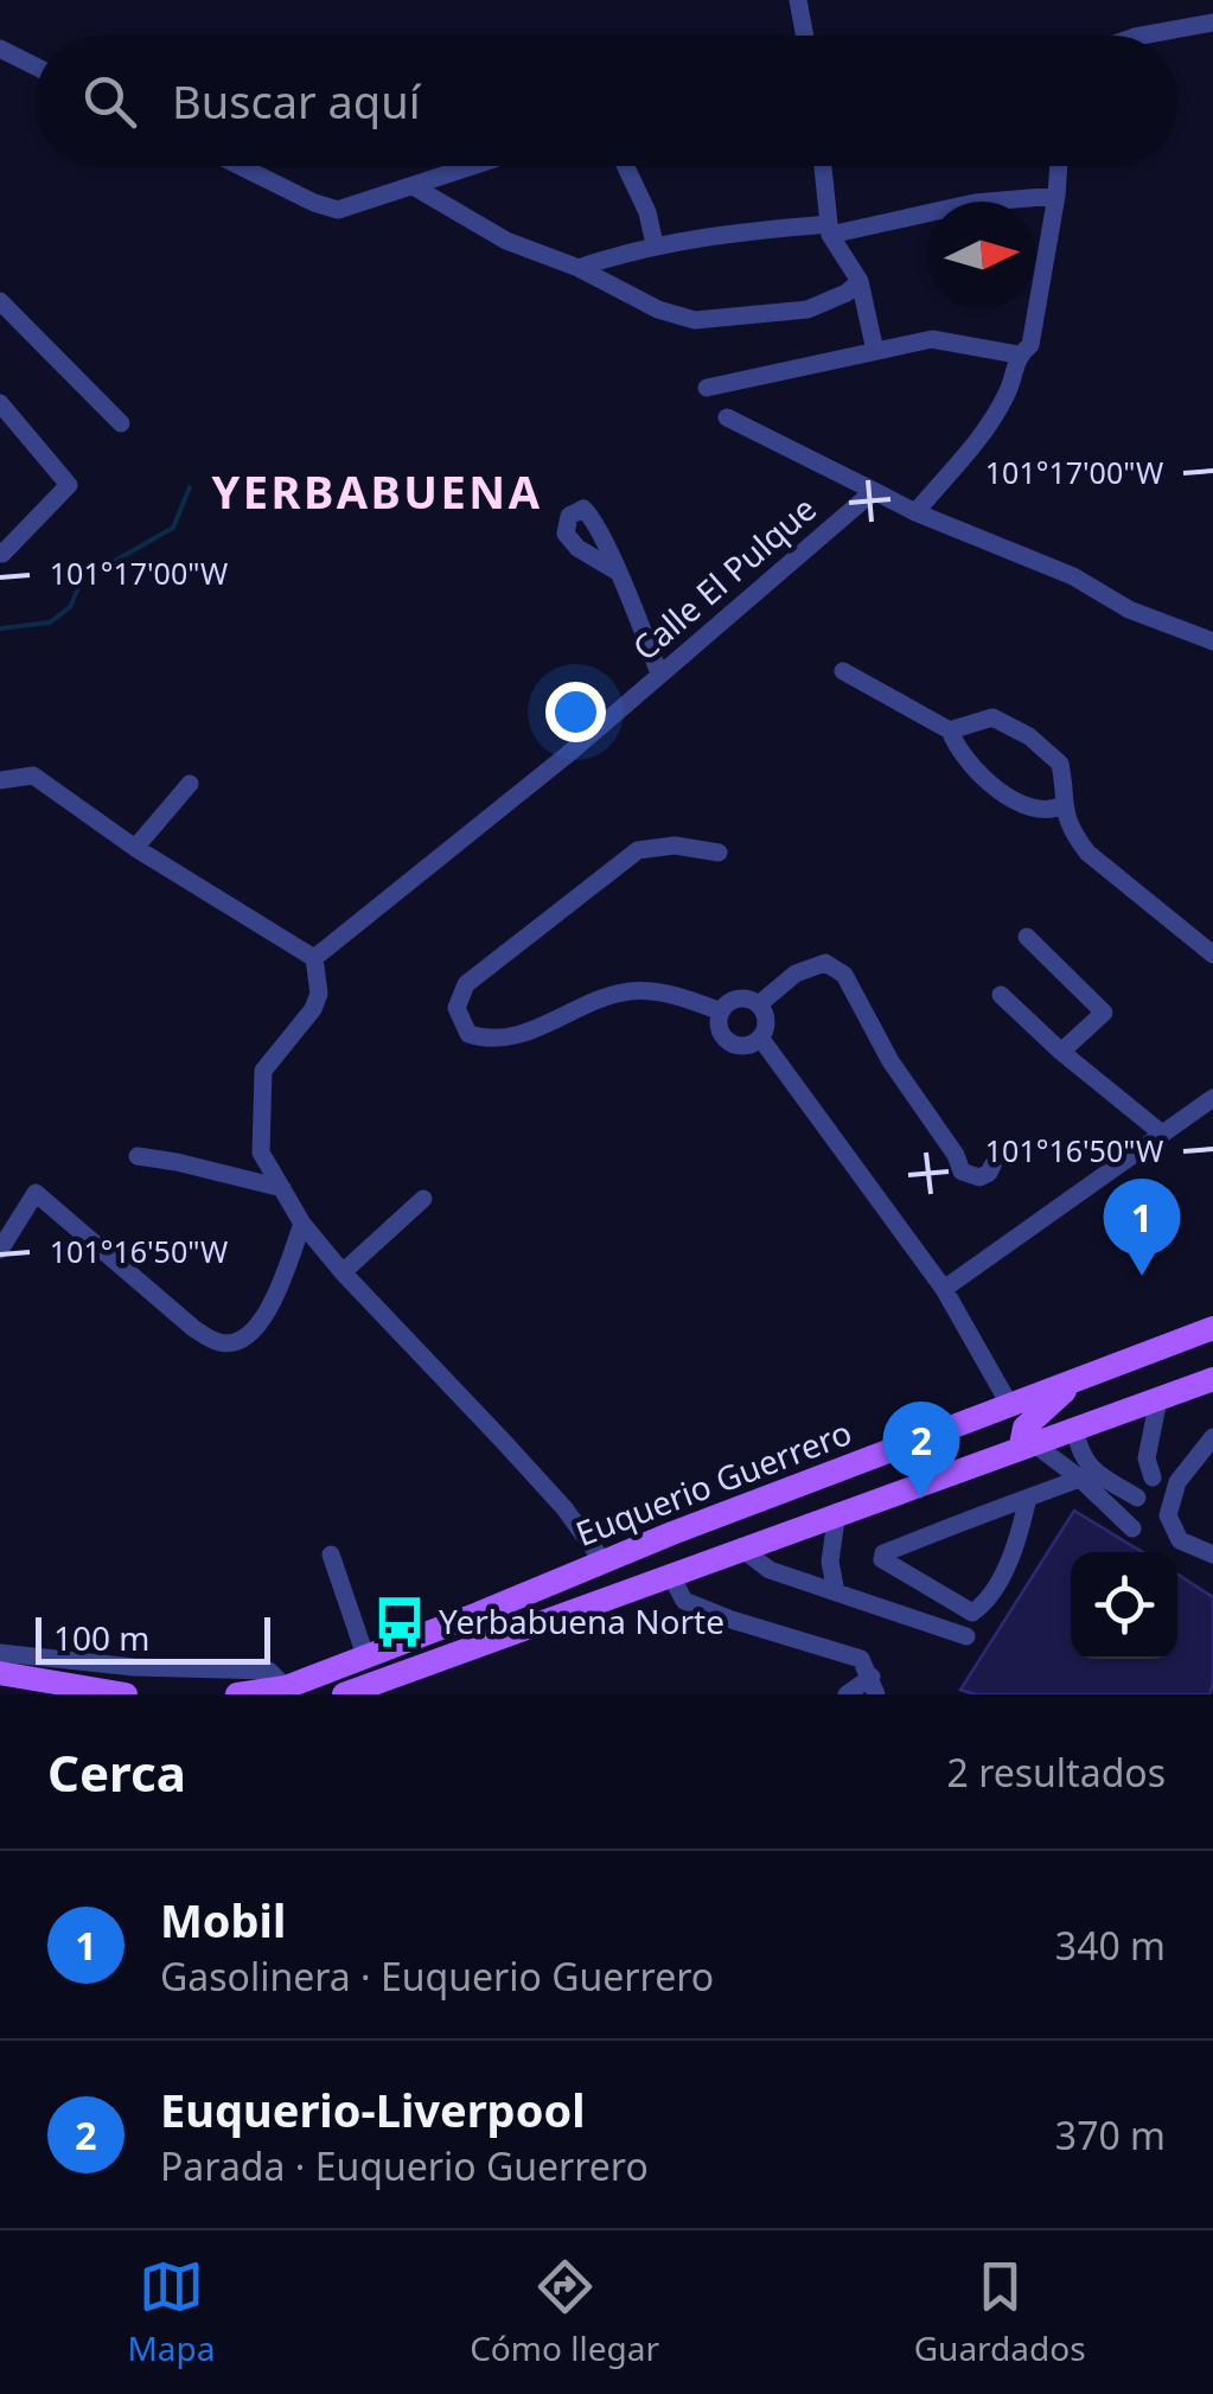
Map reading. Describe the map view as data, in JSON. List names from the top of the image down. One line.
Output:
{"streets":{"main road":["Euquerio Guerrero"],"street":["Calle El Pulque"]},"districts":["YERBABUENA"],"places":{"bus stop":["Yerbabuena Norte"]},"scale_bar":"100 m","north":"right","page":{"search":"Buscar aquí","pins":["1","2"],"scale":"100 m","heading":["Cerca","2 resultados"],"list":[{"mark":"1","name":"Mobil","note":"Gasolinera · Euquerio Guerrero","value":"340 m"},{"mark":"2","name":"Euquerio-Liverpool","note":"Parada · Euquerio Guerrero","value":"370 m"}],"nav":["Mapa","Cómo llegar","Guardados"]},"coordinates":["101°17'00\"W","101°16'50\"W"]}
